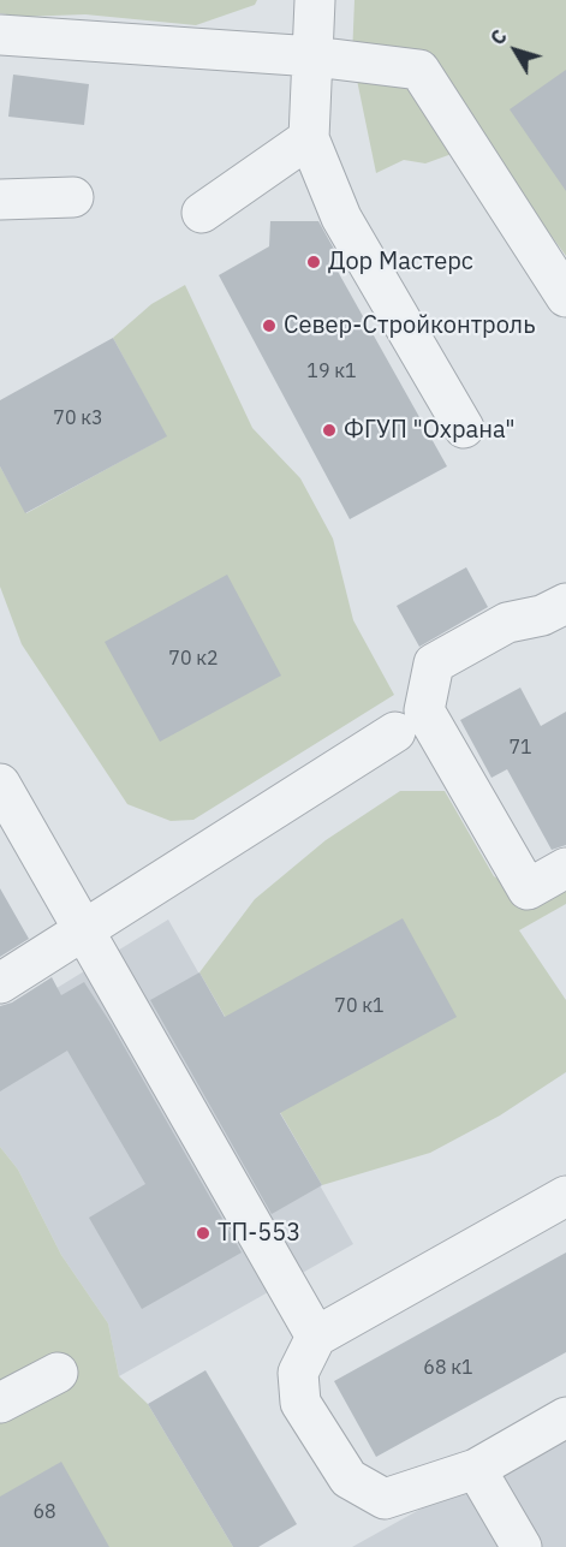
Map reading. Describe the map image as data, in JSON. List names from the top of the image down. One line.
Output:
{"places":["Дор Мастерс","Север-Стройконтроль","ФГУП \"Охрана\"","ТП-553"],"house_numbers":["19 к1","70 к3","70 к2","71","70 к1","68 к1","68"],"north":"top left"}
